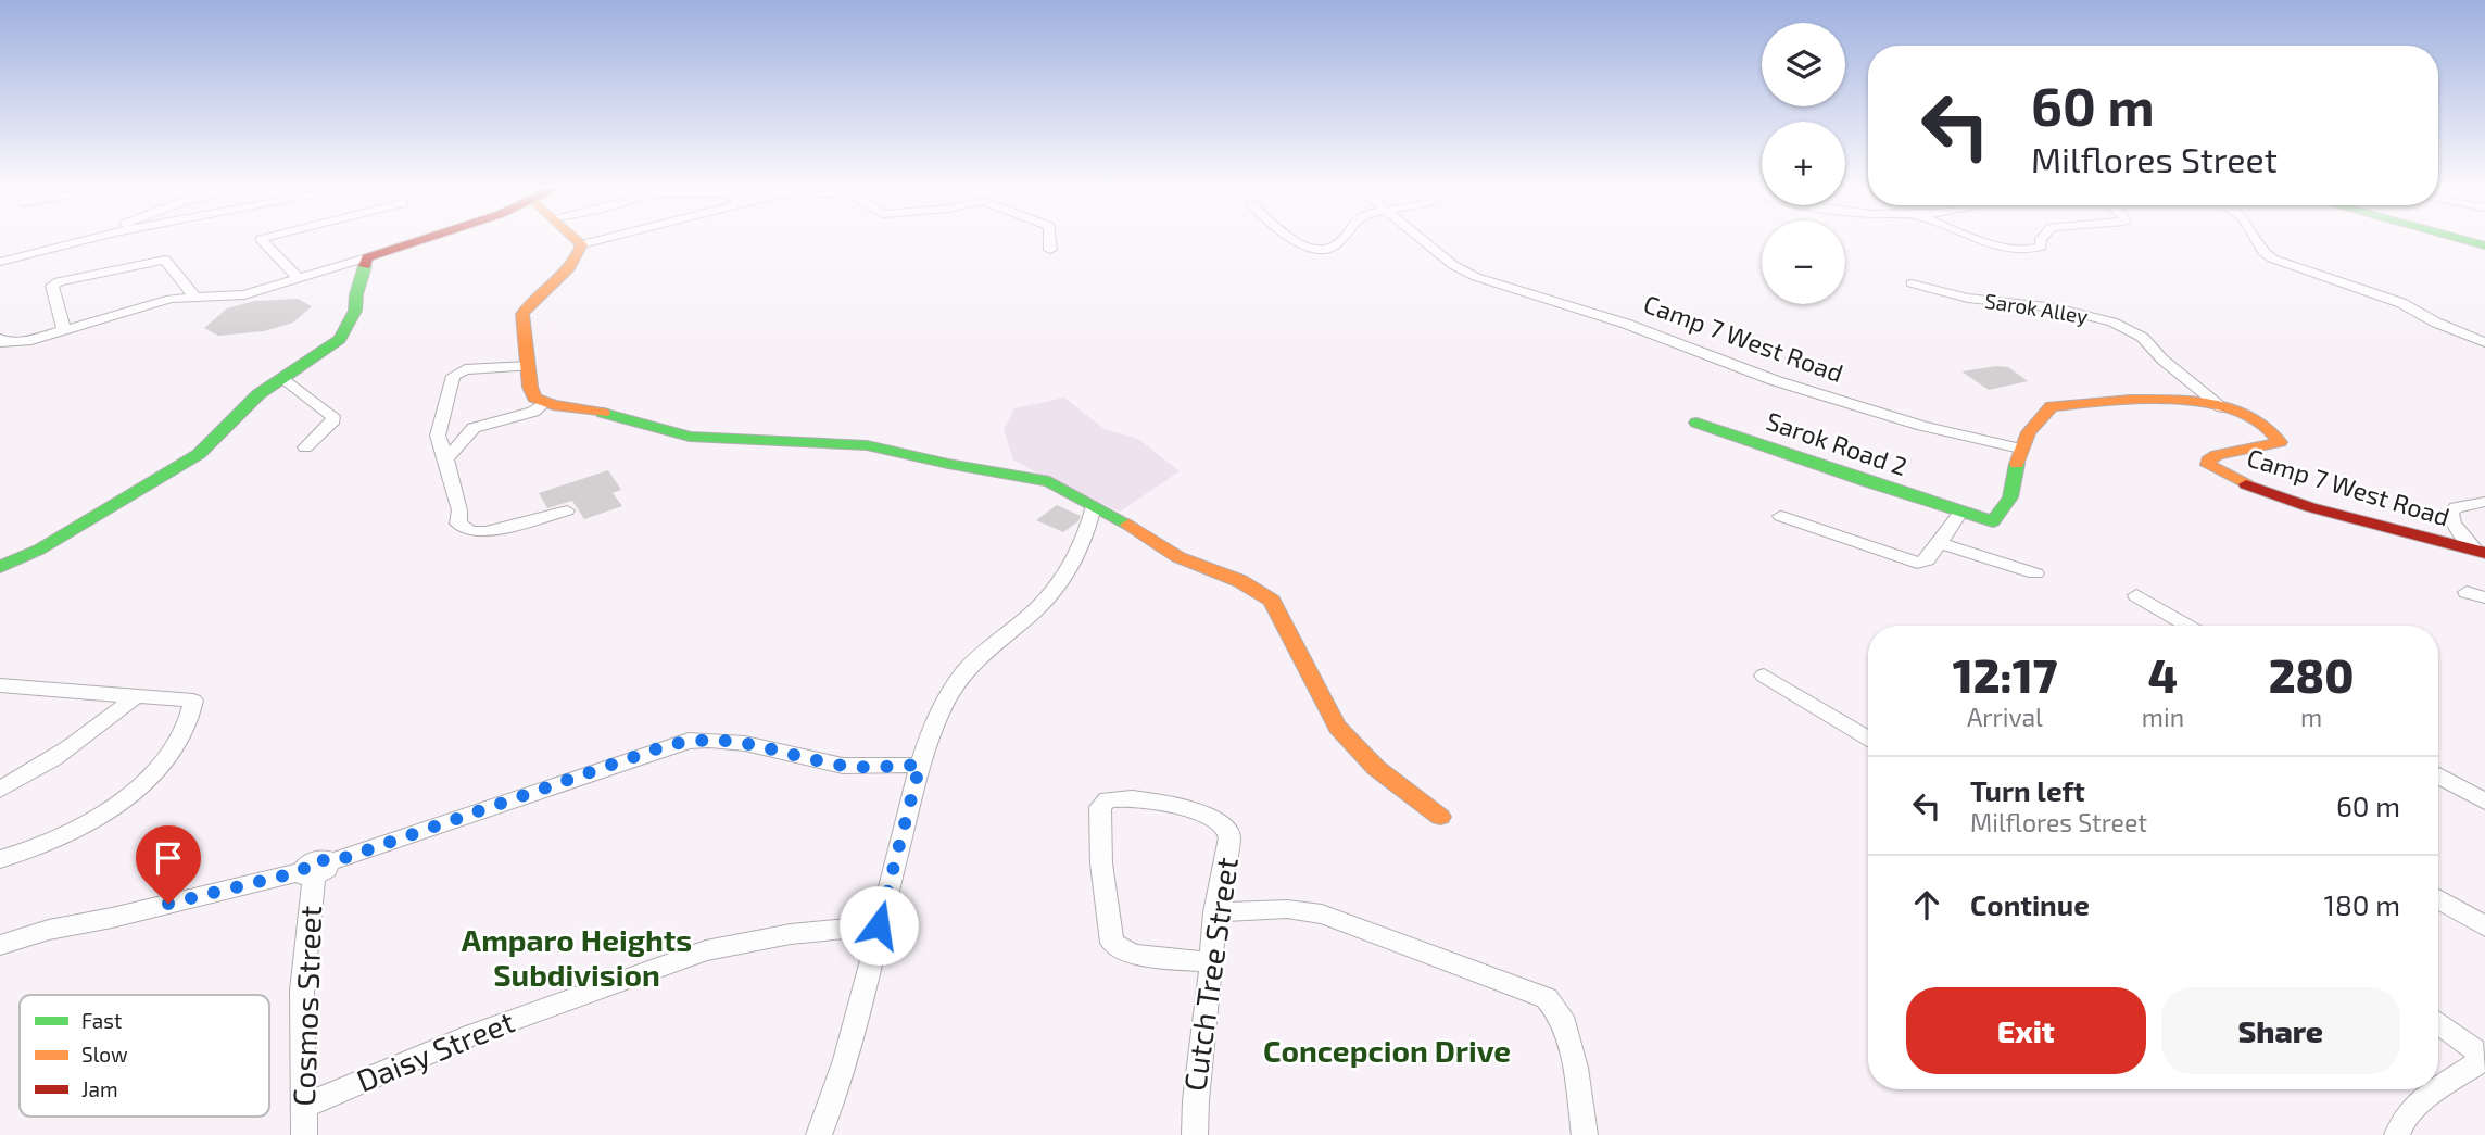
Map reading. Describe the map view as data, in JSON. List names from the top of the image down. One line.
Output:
{"streets":{"main road":["Camp 7 West Road","Sarok Road 2"],"street":["Sarok Alley","Cutch Tree Street","Cosmos Street","Daisy Street"]},"crossings":[["Sarok Alley","Camp 7 West Road"],["Camp 7 West Road","Sarok Road 2"],["Cosmos Street","Daisy Street"]],"districts":["Amparo Heights Subdivision","Concepcion Drive"],"legend":["Fast","Slow","Jam"],"page":{"map_buttons":["+","−"],"turn":["60 m","Milflores Street"],"eta":["12:17","Arrival","4","min","280","m"],"list":[{"name":"Turn left","note":"Milflores Street","value":"60 m"},{"name":"Continue","value":"180 m"}],"buttons":["Exit","Share"]}}
